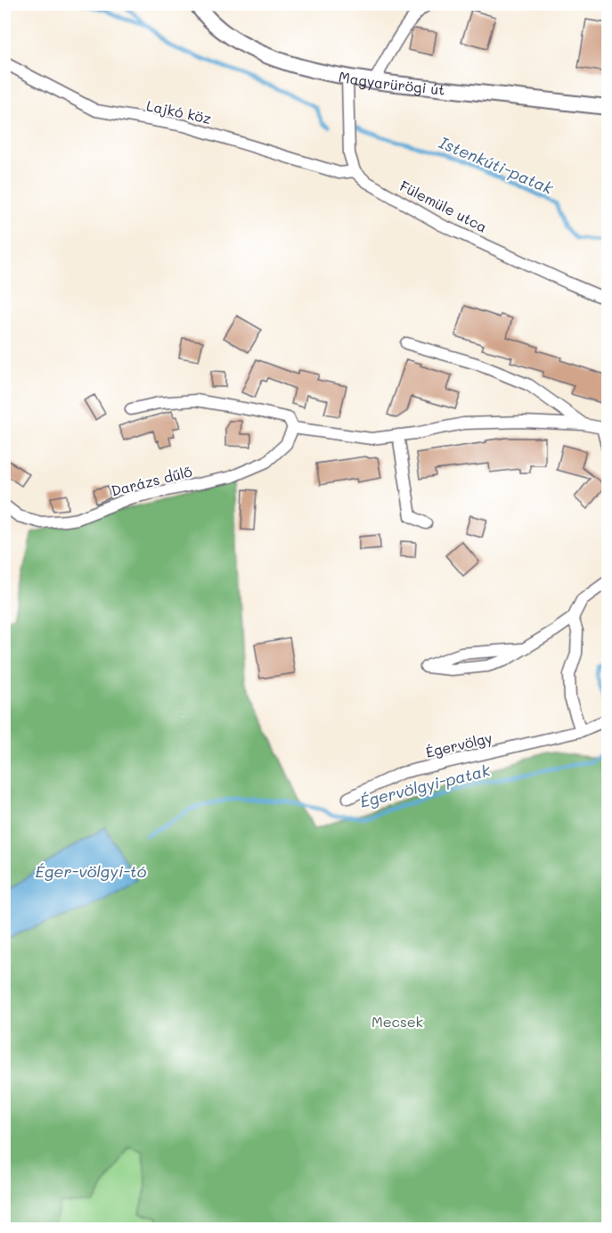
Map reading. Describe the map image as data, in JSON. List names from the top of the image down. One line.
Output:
{"streets":{"main road":["Magyarürögi út"],"street":["Lajkó köz","Fülemüle utca","Darázs dűlő","Égervölgy"]},"crossings":[["Lajkó köz","Fülemüle utca"]],"water":["Istenkúti-patak","Égervölgyi-patak","Éger-völgyi-tó"],"parks":["Mecsek"]}
